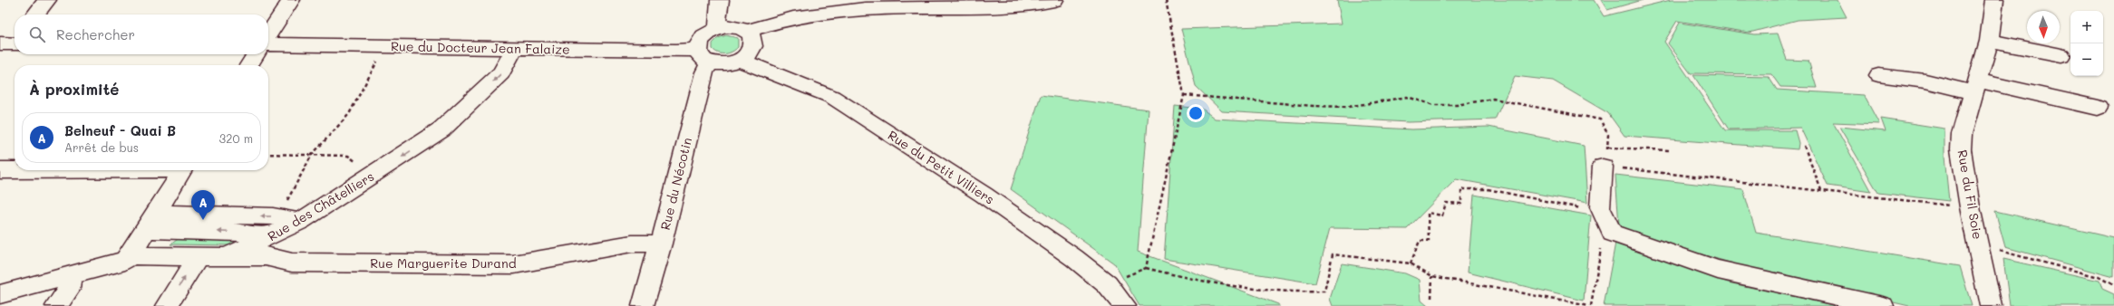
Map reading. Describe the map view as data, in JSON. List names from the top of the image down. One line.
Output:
{"streets":{"street":["Rue du Docteur Jean Falaize","Rue du Petit Villiers","Rue du Nécotin","Rue du Fil Soie","Rue des Châtelliers","Rue Marguerite Durand"]},"crossings":[["Rue du Docteur Jean Falaize","Rue du Petit Villiers"],["Rue du Docteur Jean Falaize","Rue du Nécotin"],["Rue du Docteur Jean Falaize","Rue des Châtelliers"],["Rue du Petit Villiers","Rue du Nécotin"],["Rue du Nécotin","Rue Marguerite Durand"],["Rue des Châtelliers","Rue Marguerite Durand"]],"one_way":["Rue des Châtelliers"],"north":"bottom","page":{"map_buttons":["+","−"],"search":"Rechercher","heading":"À proximité","list":[{"mark":"A","name":"Belneuf - Quai B","note":"Arrêt de bus","value":"320 m"}],"pins":"A"}}
